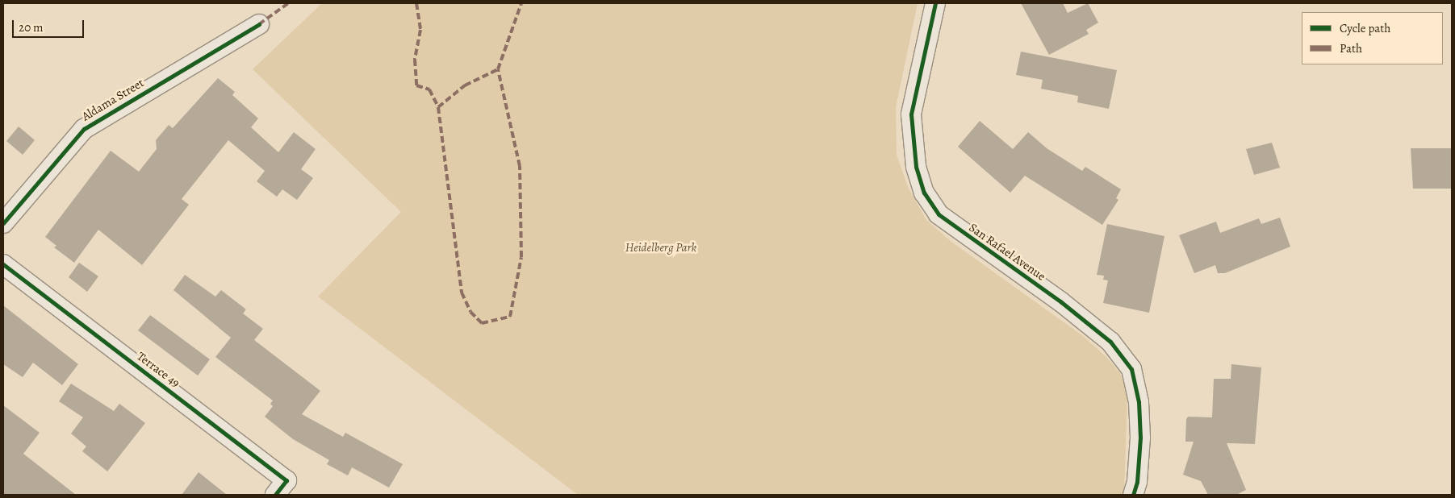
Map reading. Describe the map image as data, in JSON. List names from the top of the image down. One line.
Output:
{"streets":{"street":["Aldama Street","San Rafael Avenue","Terrace 49"]},"parks":["Heidelberg Park"],"legend":["Cycle path","Path"],"scale_bar":"20 m"}
